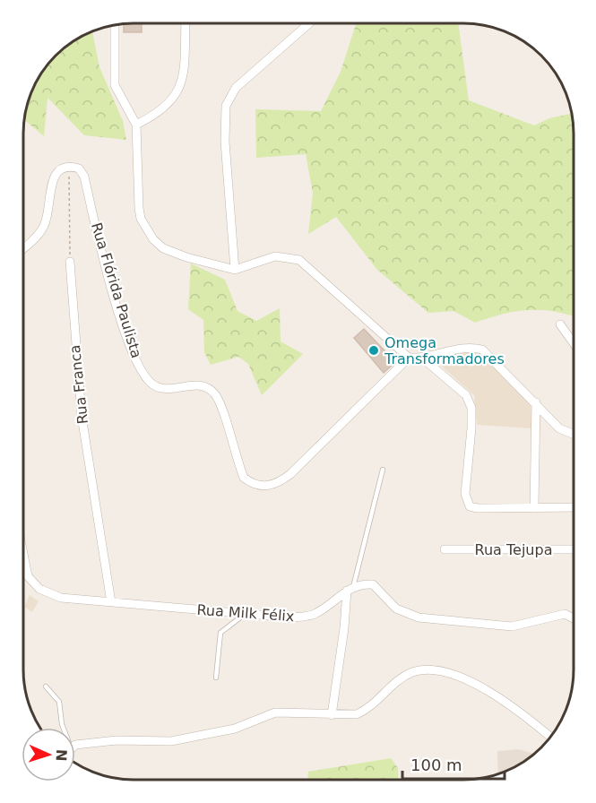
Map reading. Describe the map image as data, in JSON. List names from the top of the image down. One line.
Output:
{"streets":{"street":["Rua Flórida Paulista","Rua Franca","Rua Tejupa","Rua Milk Félix"]},"crossings":[["Rua Franca","Rua Milk Félix"]],"places":["Omega Transformadores"],"scale_bar":"100 m","north":"right"}
